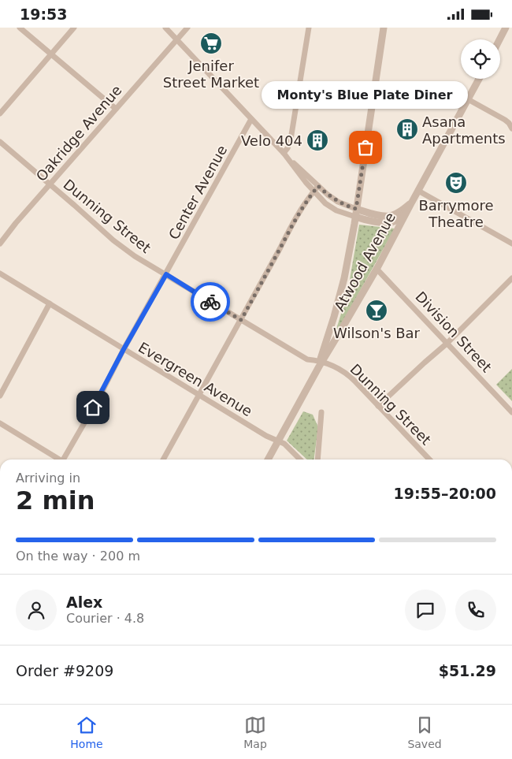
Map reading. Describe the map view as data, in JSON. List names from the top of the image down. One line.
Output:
{"streets":{"street":["Oakridge Avenue","Center Avenue","Dunning Street","Atwood Avenue","Division Street","Evergreen Avenue"]},"crossings":[["Oakridge Avenue","Dunning Street"],["Center Avenue","Dunning Street"],["Center Avenue","Evergreen Avenue"],["Dunning Street","Atwood Avenue"],["Atwood Avenue","Division Street"],["Atwood Avenue","Evergreen Avenue"]],"places":{"supermarket":["Jenifer Street Market"],"building":["Asana Apartments","Velo 404"],"other":["Monty's Blue Plate Diner"],"theatre":["Barrymore Theatre"],"bar":["Wilson's Bar"]},"page":{"status":"19:53","bubble":"Monty's Blue Plate Diner","heading":["2 min","Arriving in","19:55–20:00"],"panel":["Alex","Courier · 4.8","Order #9209","$51.29"],"bar":"On the way · 200 m","tabs":["Home","Map","Saved"]}}
